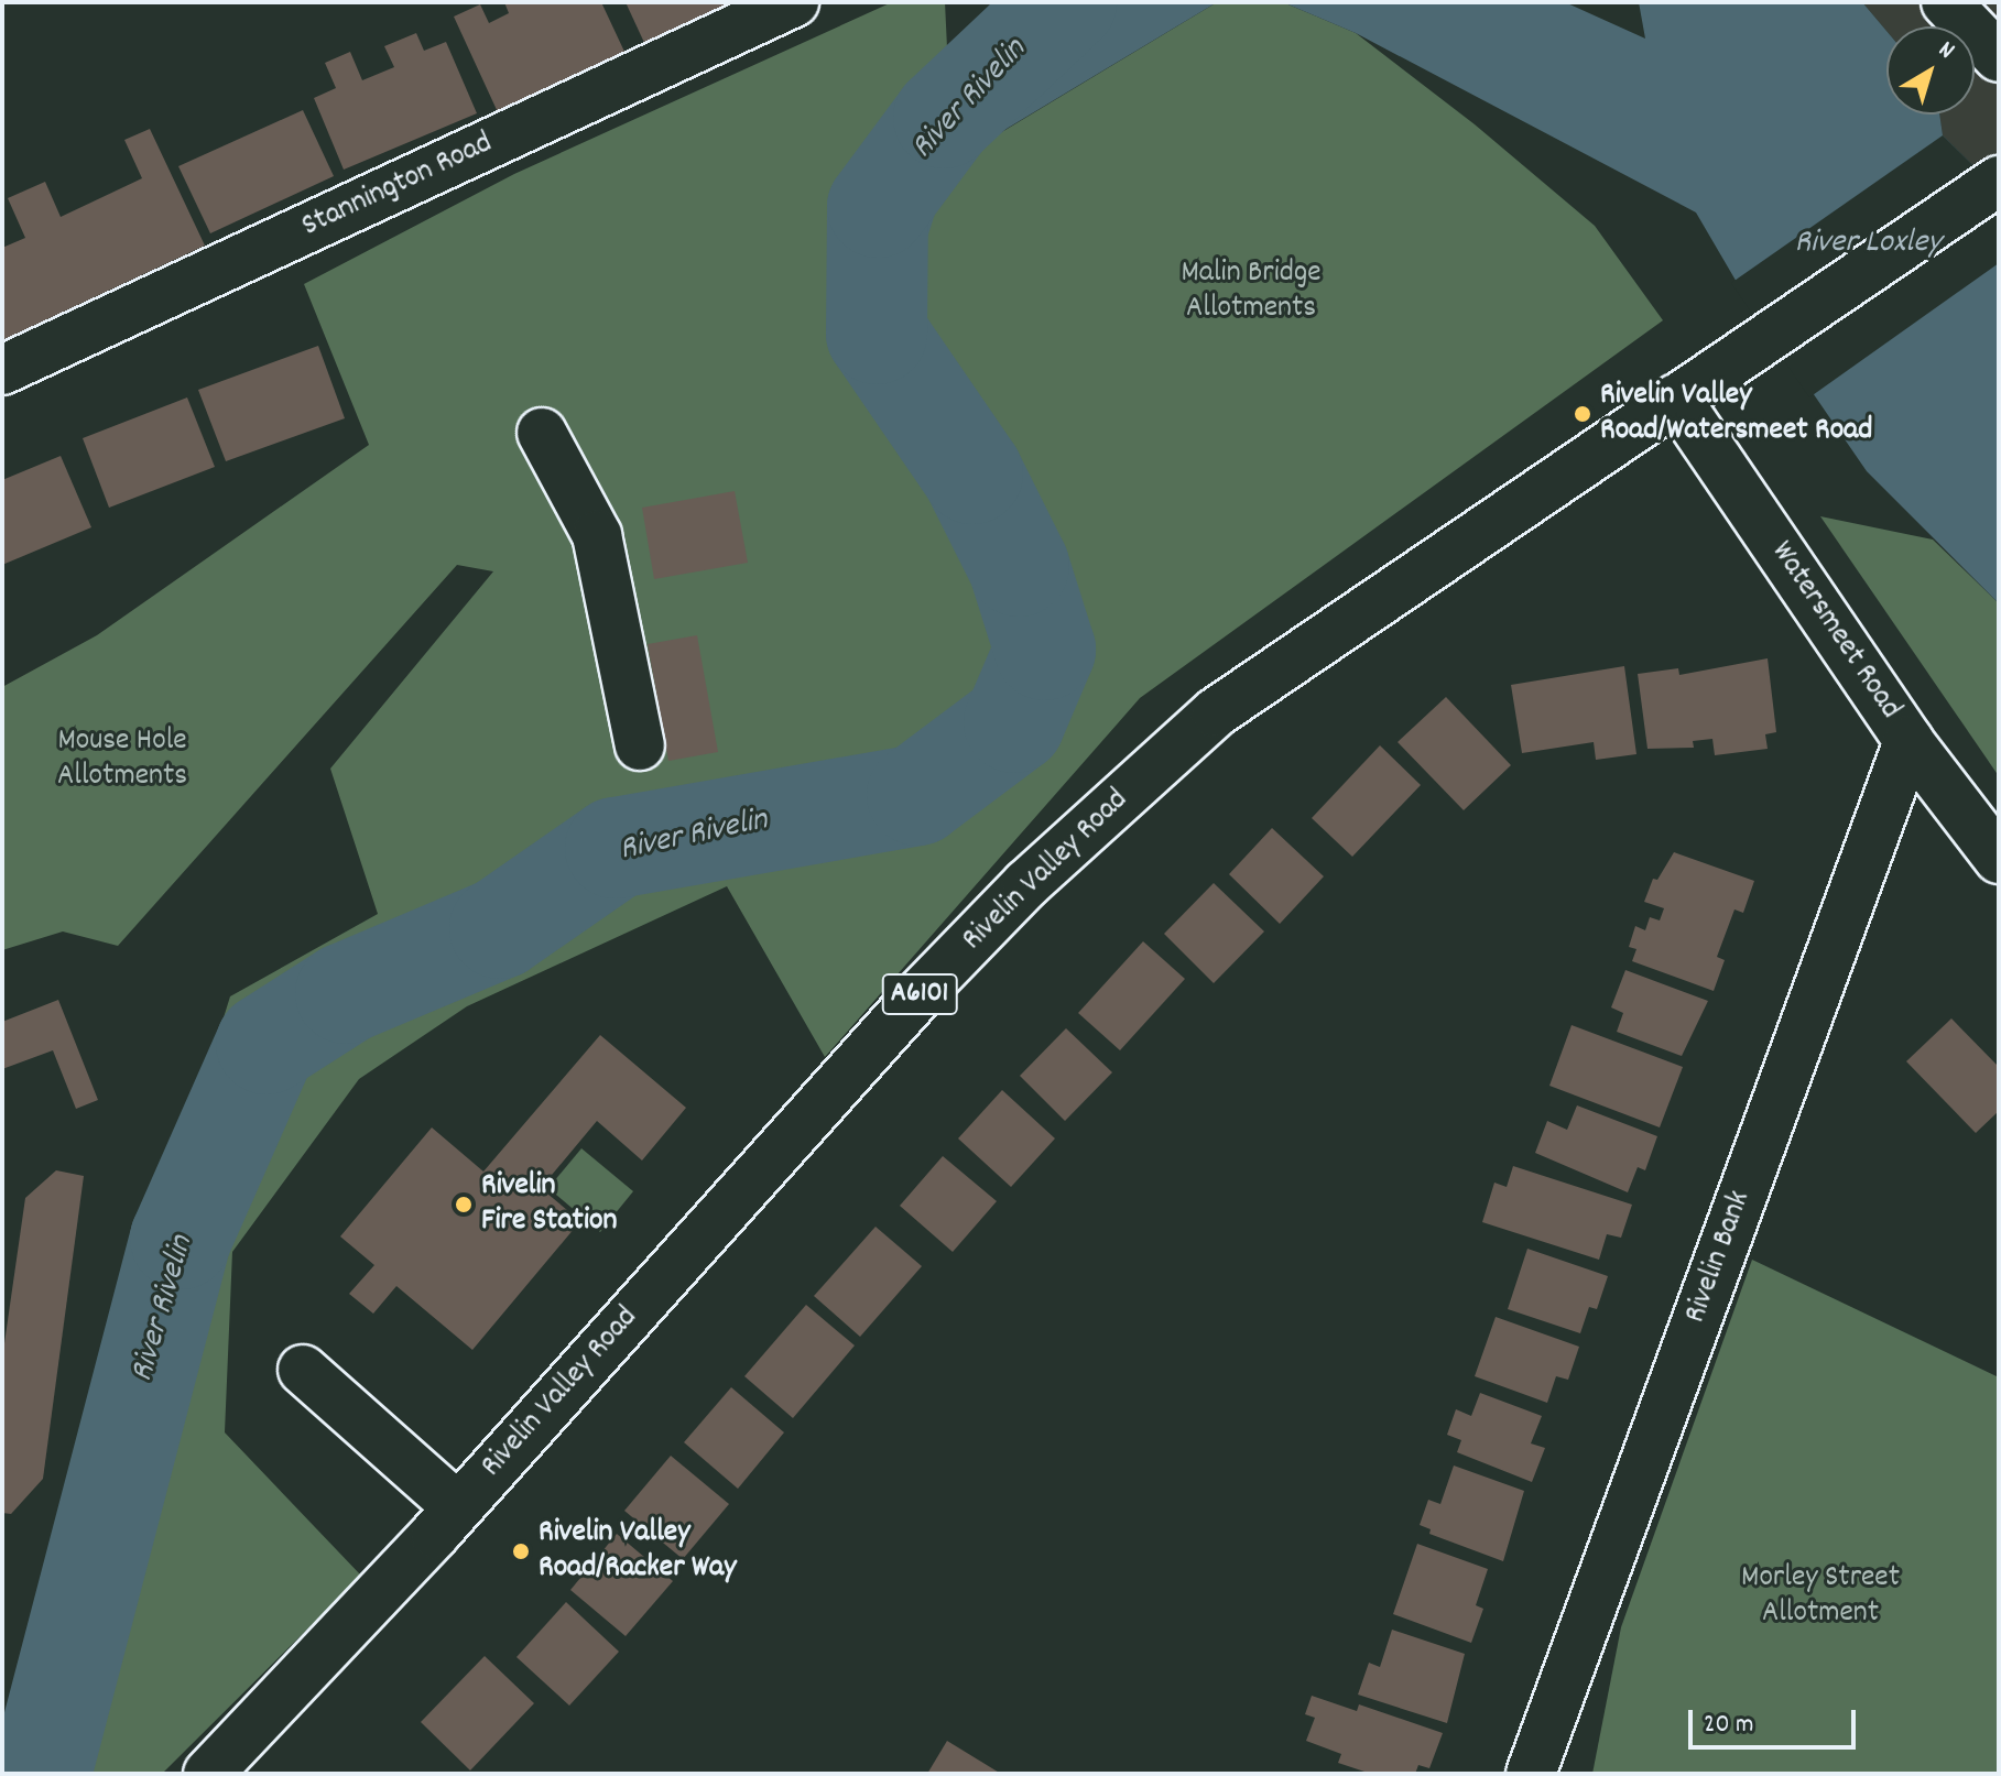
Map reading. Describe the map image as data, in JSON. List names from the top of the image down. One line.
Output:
{"streets":{"main road":["Stannington Road","Watersmeet Road","Rivelin Valley Road","A6101","Rivelin Bank"]},"crossings":[["Watersmeet Road","Rivelin Valley Road"],["Watersmeet Road","Rivelin Bank"]],"water":["River Rivelin","River Loxley"],"parks":["Malin Bridge Allotments","Mouse Hole Allotments","Morley Street Allotment"],"places":["Rivelin Valley Road/Watersmeet Road","Rivelin Fire Station","Rivelin Valley Road/Racker Way"],"scale_bar":"20 m","north":"top right"}
